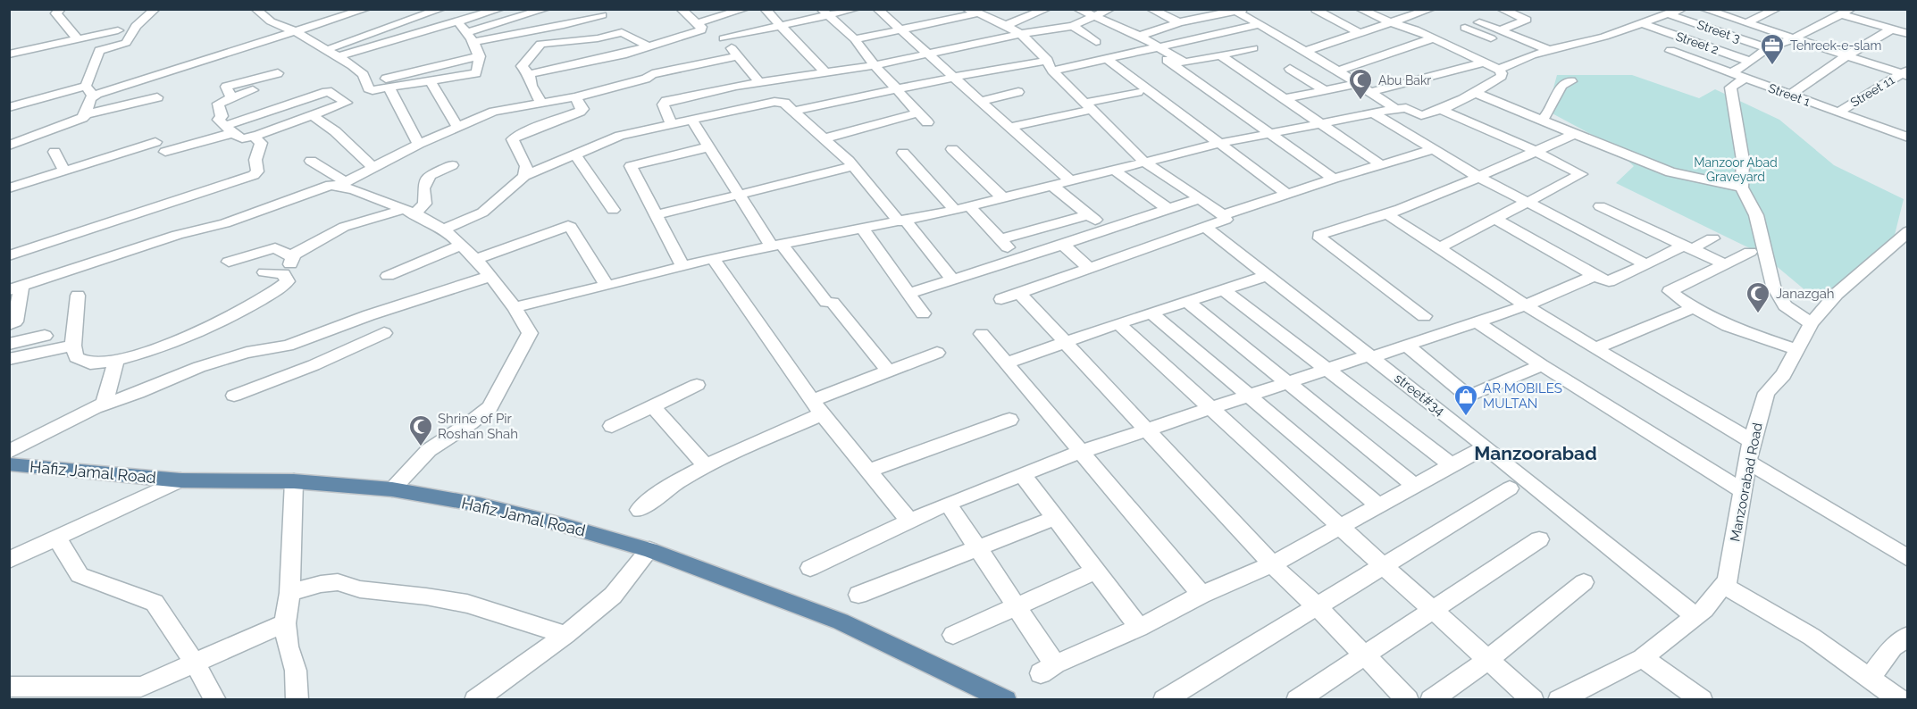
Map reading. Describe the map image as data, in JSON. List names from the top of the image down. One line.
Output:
{"streets":{"main road":["Hafiz Jamal Road"],"street":["Street 3","Street 2","Street 11","Street 1","street#34","Manzoorabad Road"]},"crossings":[["Street 11","Street 1"],["street#34","Manzoorabad Road"]],"districts":["Manzoorabad"],"parks":["Manzoor Abad Graveyard"],"places":{"office":["Tehreek-e-slam"],"mosque":["Abu Bakr","Janazgah","Shrine of Pir Roshan Shah"],"shop":["AR MOBILES MULTAN"]}}
